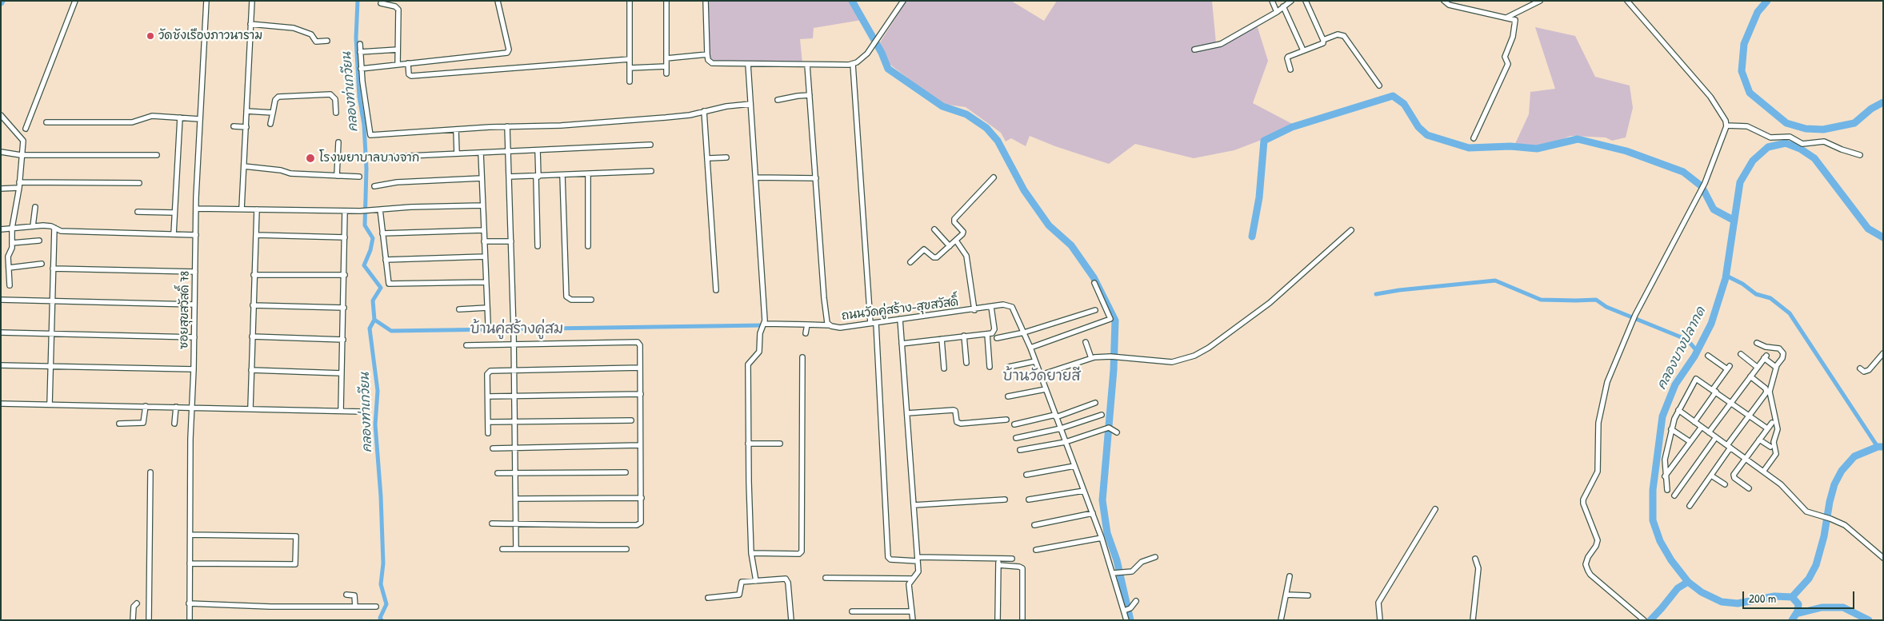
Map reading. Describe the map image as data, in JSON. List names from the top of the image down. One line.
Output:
{"streets":{"street":["ถนนวัดคู่สร้าง-สุขสวัสดิ์","ซอยสุขสวัสดิ์ 78"]},"districts":["บ้านคู่สร้างคู่สม","บ้านวัดยายสี"],"water":["คลองท่าเกวียน","คลองบางปลากด"],"places":["วัดชังเรืองภาวนาราม","โรงพยาบาลบางจาก"],"scale_bar":"200 m"}
